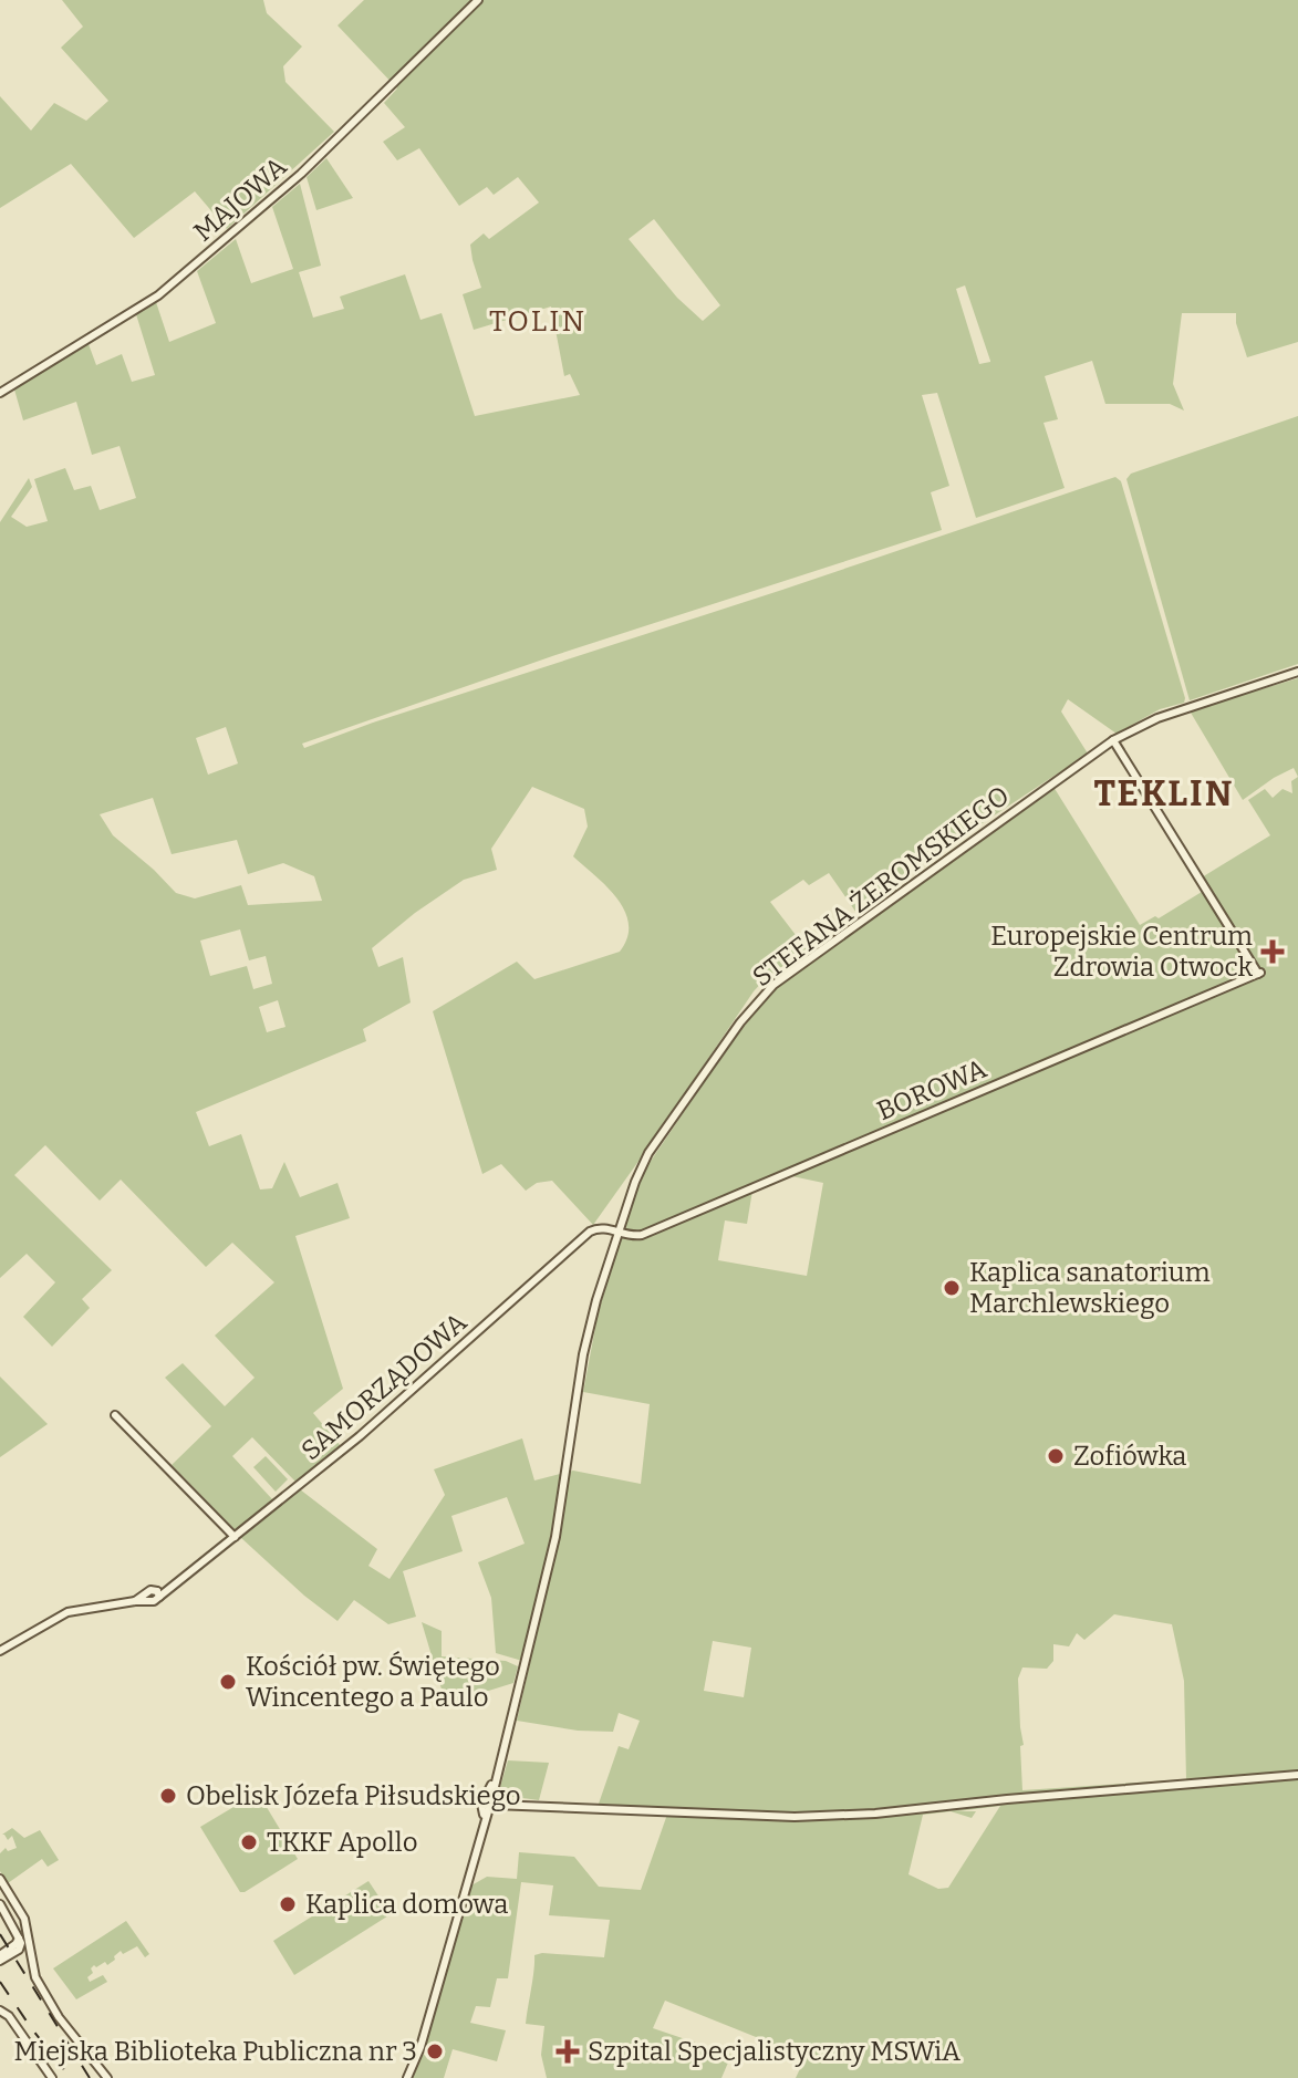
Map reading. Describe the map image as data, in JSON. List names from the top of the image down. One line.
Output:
{"streets":{"street":["MAJOWA","STEFANA ŻEROMSKIEGO","BOROWA","SAMORZĄDOWA"]},"crossings":[["STEFANA ŻEROMSKIEGO","BOROWA"],["STEFANA ŻEROMSKIEGO","SAMORZĄDOWA"],["BOROWA","SAMORZĄDOWA"]],"districts":["TOLIN","TEKLIN"],"places":{"health":["Europejskie Centrum Zdrowia Otwock","Szpital Specjalistyczny MSWiA"],"other":["Kaplica sanatorium Marchlewskiego","Zofiówka","Kościół pw. Świętego Wincentego a Paulo","Obelisk Józefa Piłsudskiego","TKKF Apollo","Kaplica domowa","Miejska Biblioteka Publiczna nr 3"]}}
